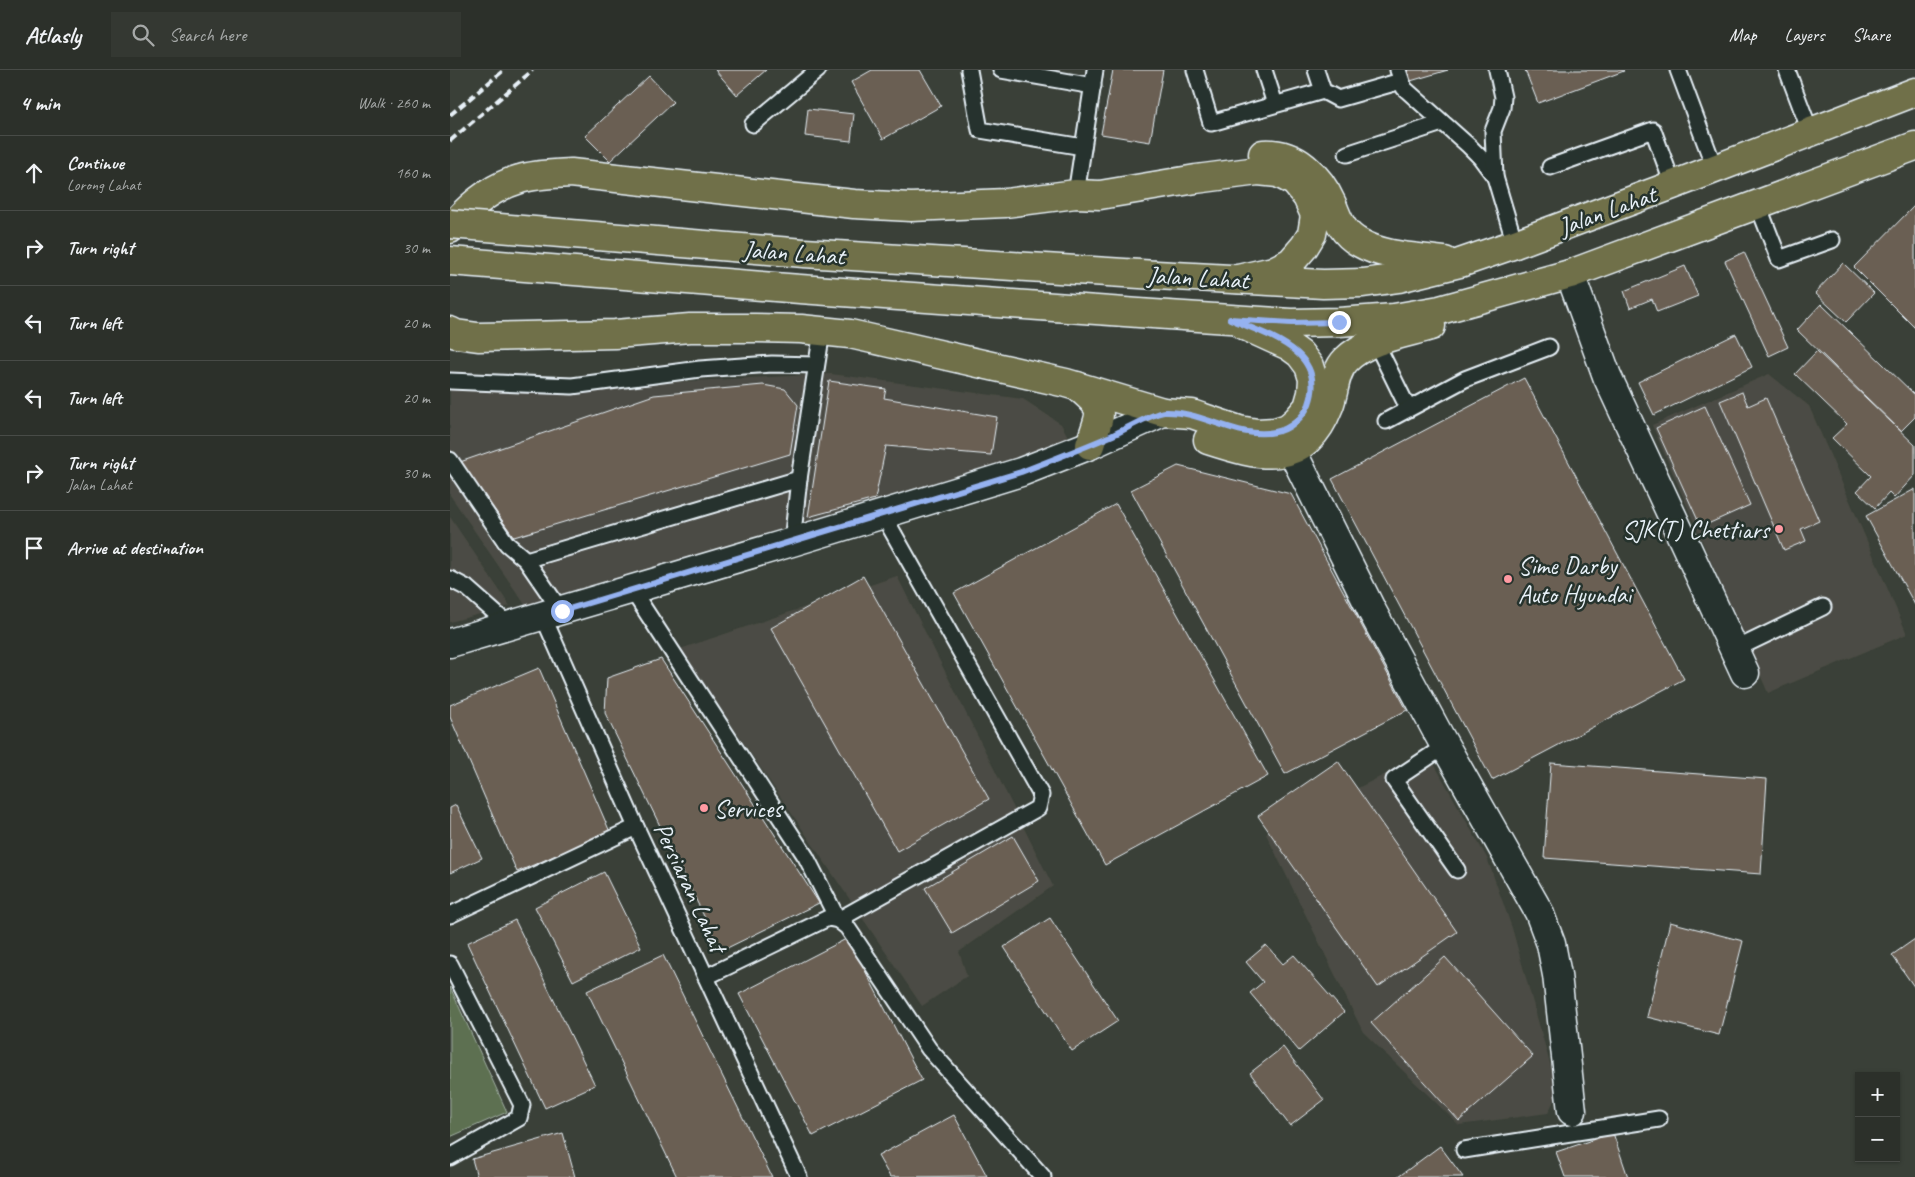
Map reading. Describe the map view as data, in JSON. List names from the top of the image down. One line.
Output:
{"streets":{"main road":["Jalan Lahat"],"lane":["Persiaran Lahat"]},"places":["SJK(T) Chettiars","Sime Darby Auto Hyundai","Services"],"page":{"header":"Atlasly","search":"Search here","nav":["Map","Layers","Share"],"heading":["4 min","Walk · 260 m"],"list":[["Continue","Lorong Lahat","160 m"],["Turn right","30 m"],["Turn left","20 m"],["Turn left","20 m"],["Turn right","Jalan Lahat","30 m"],"Arrive at destination"],"map_buttons":["+","−"]}}
